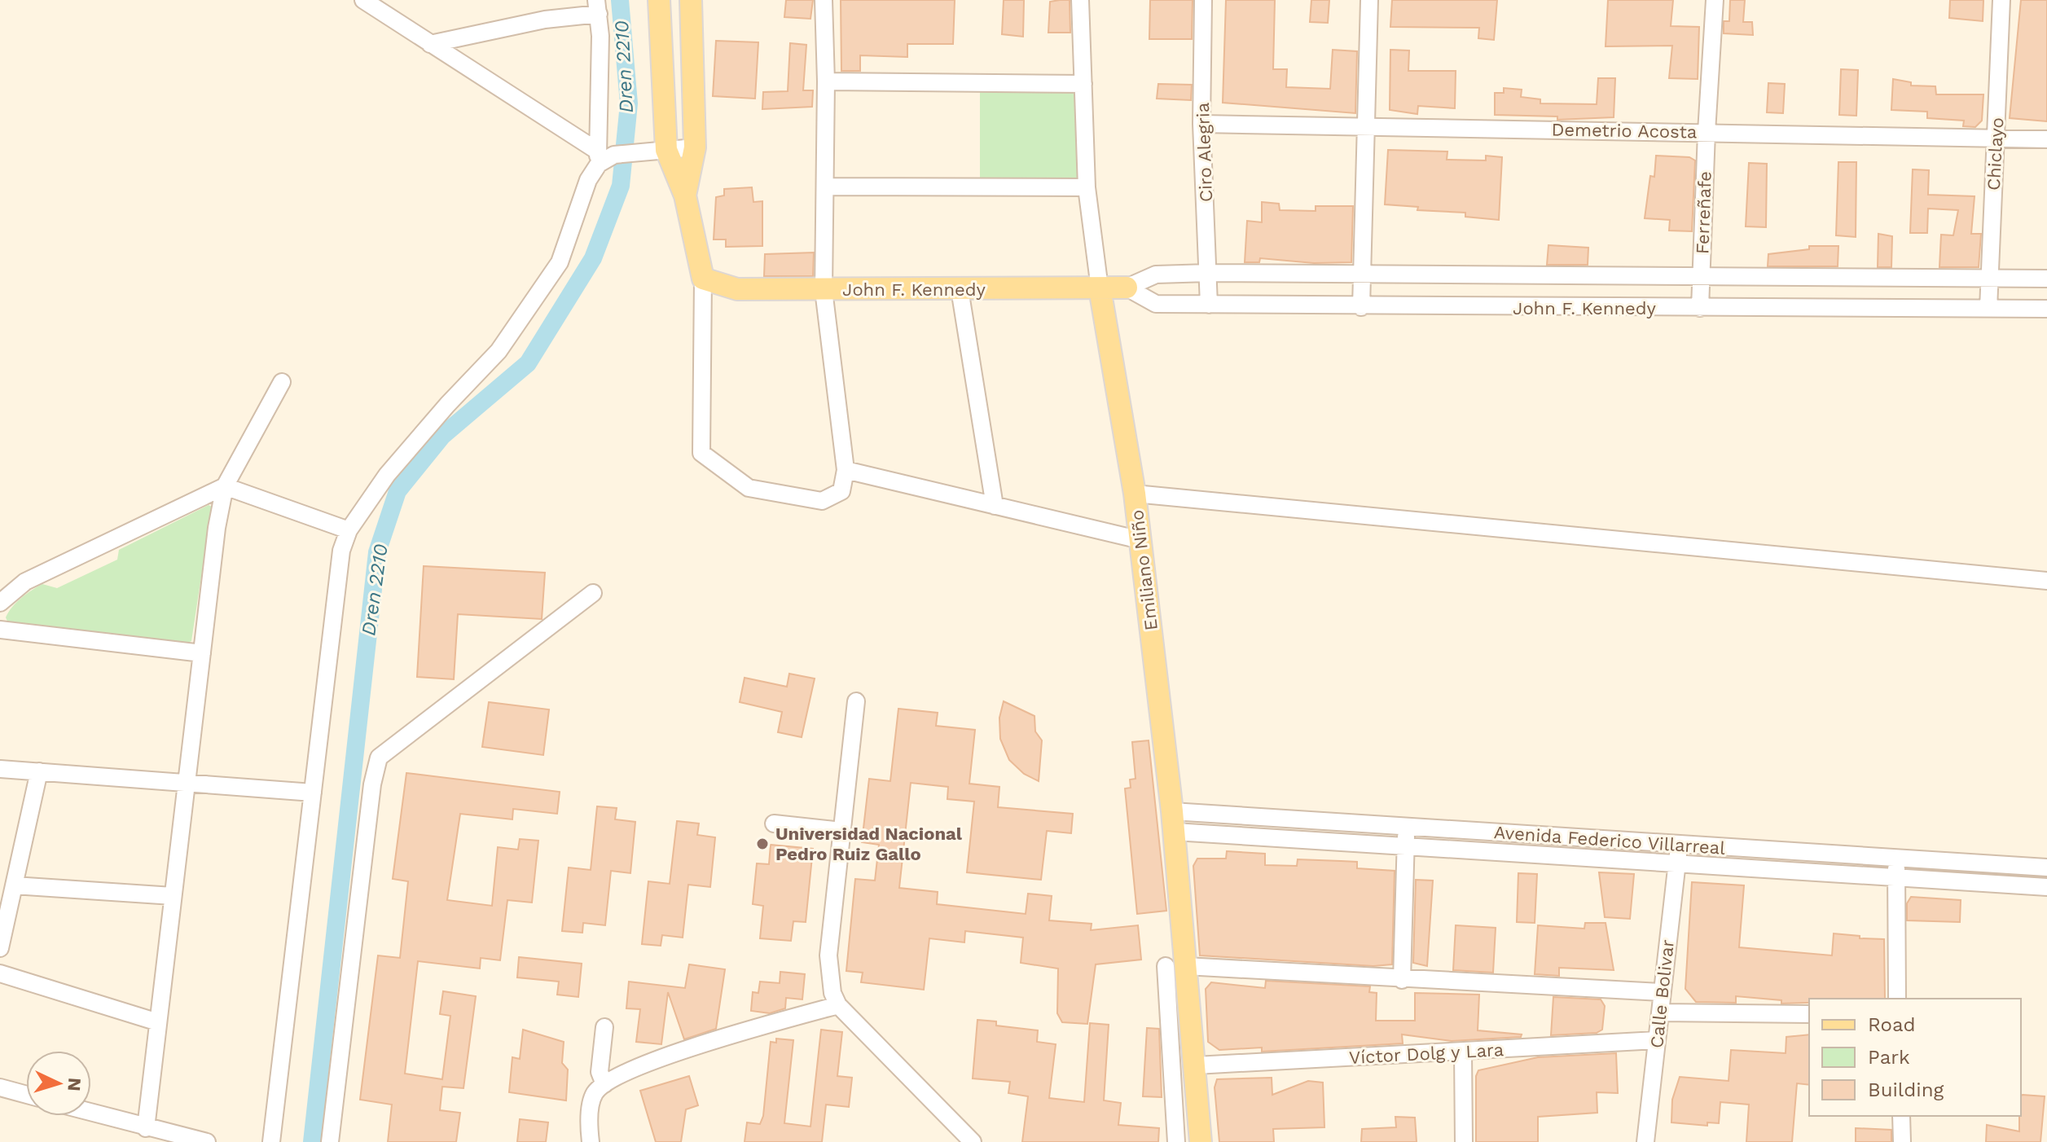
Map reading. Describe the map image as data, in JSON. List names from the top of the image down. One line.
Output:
{"streets":{"main road":["John F. Kennedy","Emiliano Niño"],"street":["Demetrio Acosta","Ciro Alegria","Chiclayo","Ferreñafe","Avenida Federico Villarreal","Calle Bolivar","Víctor Dolg y Lara"]},"crossings":[["Demetrio Acosta","Ciro Alegria"],["Demetrio Acosta","Chiclayo"],["Demetrio Acosta","Ferreñafe"],["Ciro Alegria","John F. Kennedy"],["Chiclayo","John F. Kennedy"],["Ferreñafe","John F. Kennedy"],["John F. Kennedy","Emiliano Niño"],["Emiliano Niño","Avenida Federico Villarreal"],["Emiliano Niño","Víctor Dolg y Lara"],["Avenida Federico Villarreal","Calle Bolivar"],["Calle Bolivar","Víctor Dolg y Lara"]],"water":["Dren 2210"],"places":["Universidad Nacional Pedro Ruiz Gallo"],"legend":["Road","Park","Building"],"north":"right"}
